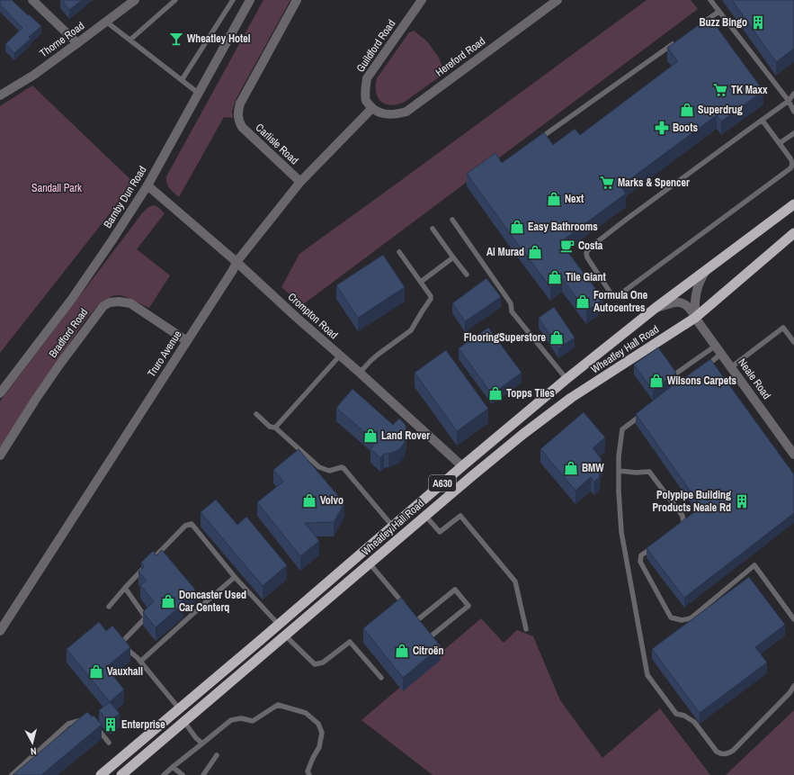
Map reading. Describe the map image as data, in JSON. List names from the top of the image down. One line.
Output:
{"streets":{"highway":["Wheatley Hall Road","A630"],"street":["Thorne Road","Guildford Road","Hereford Road","Carlisle Road","Barnby Dun Road","Crompton Road","Bradford Road","Truro Avenue","Neale Road"]},"crossings":[["Guildford Road","Hereford Road"],["Guildford Road","Truro Avenue"],["Hereford Road","Truro Avenue"],["Carlisle Road","Truro Avenue"],["Barnby Dun Road","Crompton Road"],["Crompton Road","Wheatley Hall Road"],["Crompton Road","Truro Avenue"],["Bradford Road","Truro Avenue"],["Wheatley Hall Road","Neale Road"]],"parks":["Sandall Park"],"places":{"building":["Buzz Bingo","Polypipe Building Products Neale Rd","Enterprise"],"bar":["Wheatley Hotel"],"supermarket":["TK Maxx","Marks & Spencer"],"shop":["Superdrug","Next","Easy Bathrooms","Al Murad","Tile Giant","Formula One Autocentres","FlooringSuperstore","Wilsons Carpets","Topps Tiles","Land Rover","BMW","Volvo","Doncaster Used Car Centerq","Citroën","Vauxhall"],"pharmacy":["Boots"],"cafe":["Costa"]},"north":"bottom"}
